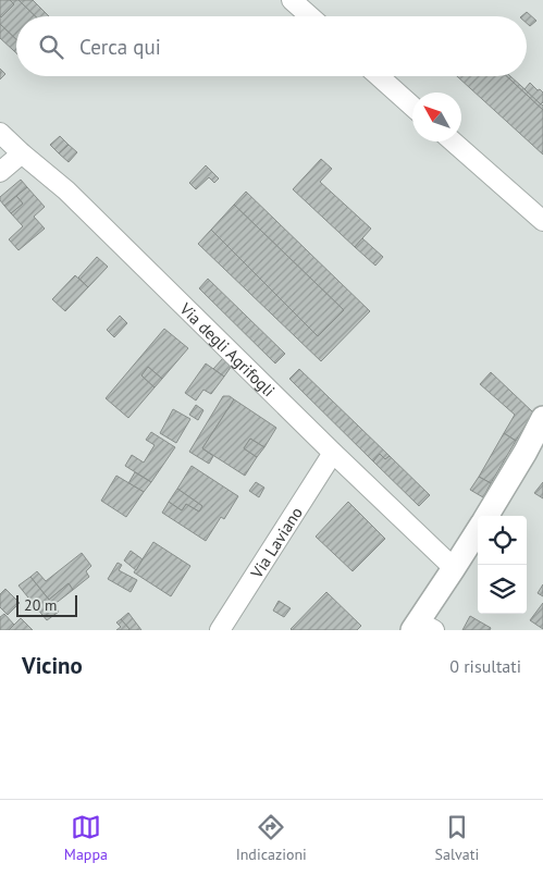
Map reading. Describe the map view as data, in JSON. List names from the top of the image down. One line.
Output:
{"streets":{"street":["Via degli Agrifogli","Via Laviano"]},"crossings":[["Via degli Agrifogli","Via Laviano"]],"scale_bar":"20 m","north":"top left","page":{"search":"Cerca qui","scale":"20 m","heading":["Vicino","0 risultati"],"nav":["Mappa","Indicazioni","Salvati"]}}
